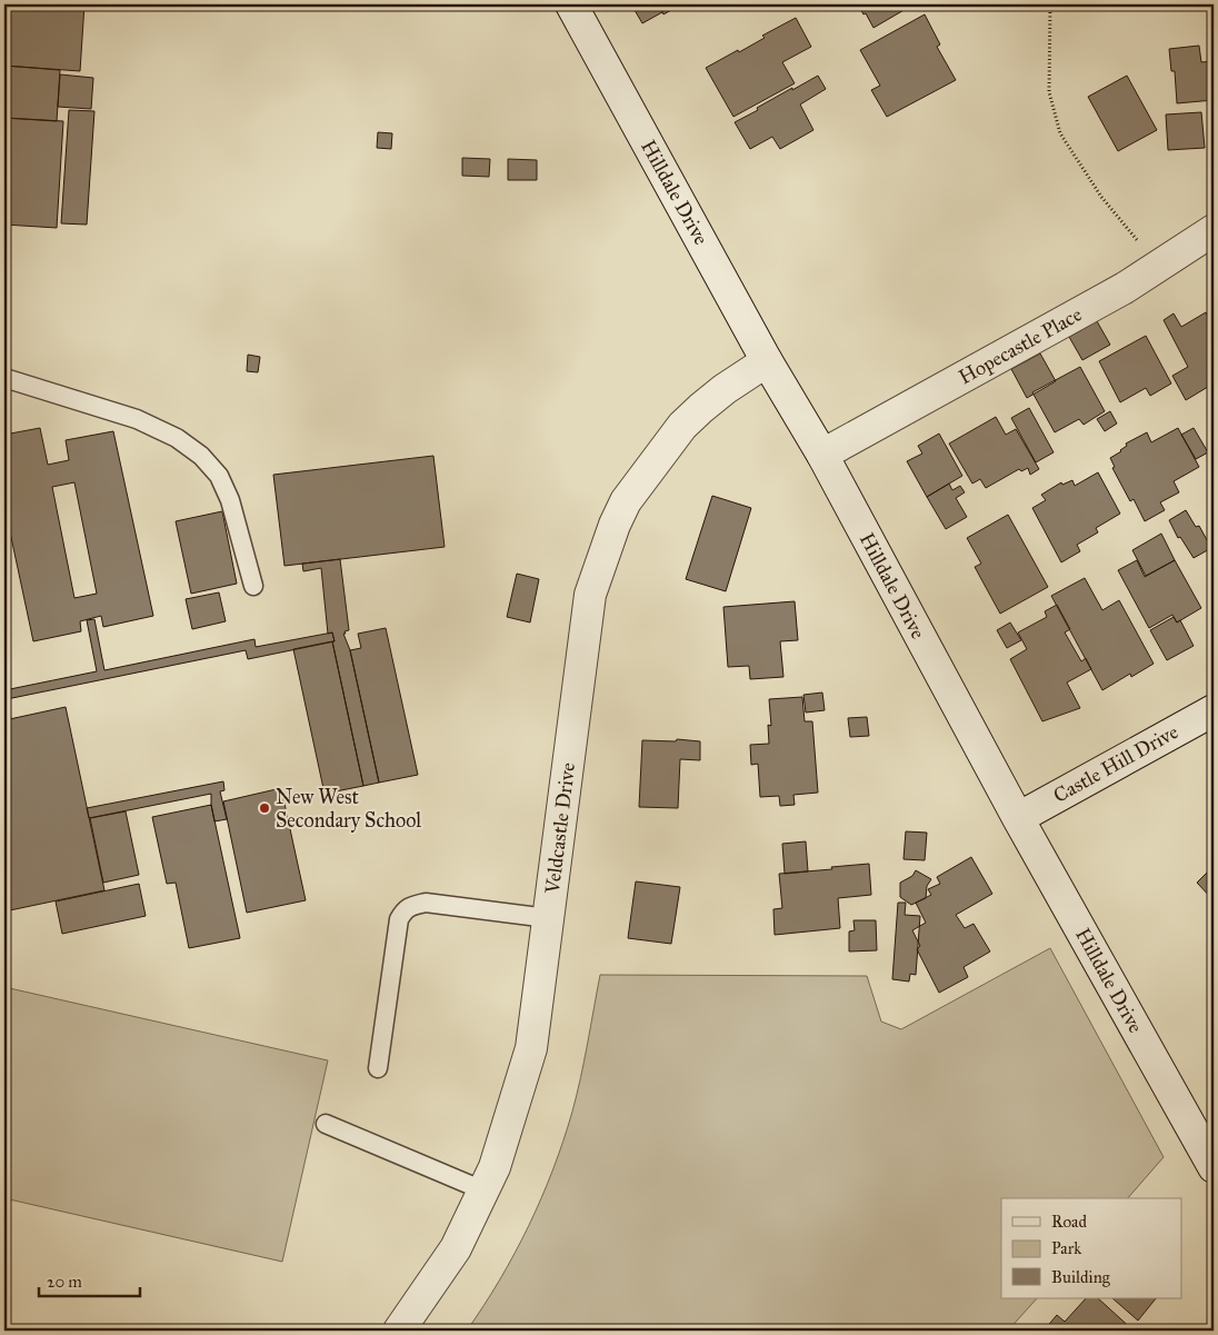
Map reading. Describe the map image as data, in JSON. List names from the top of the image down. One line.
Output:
{"streets":{"street":["Hilldale Drive","Hopecastle Place","Castle Hill Drive","Veldcastle Drive"]},"crossings":[["Hilldale Drive","Hopecastle Place"],["Hilldale Drive","Castle Hill Drive"],["Hilldale Drive","Veldcastle Drive"]],"places":["New West Secondary School"],"legend":["Road","Park","Building"],"scale_bar":"20 m"}
